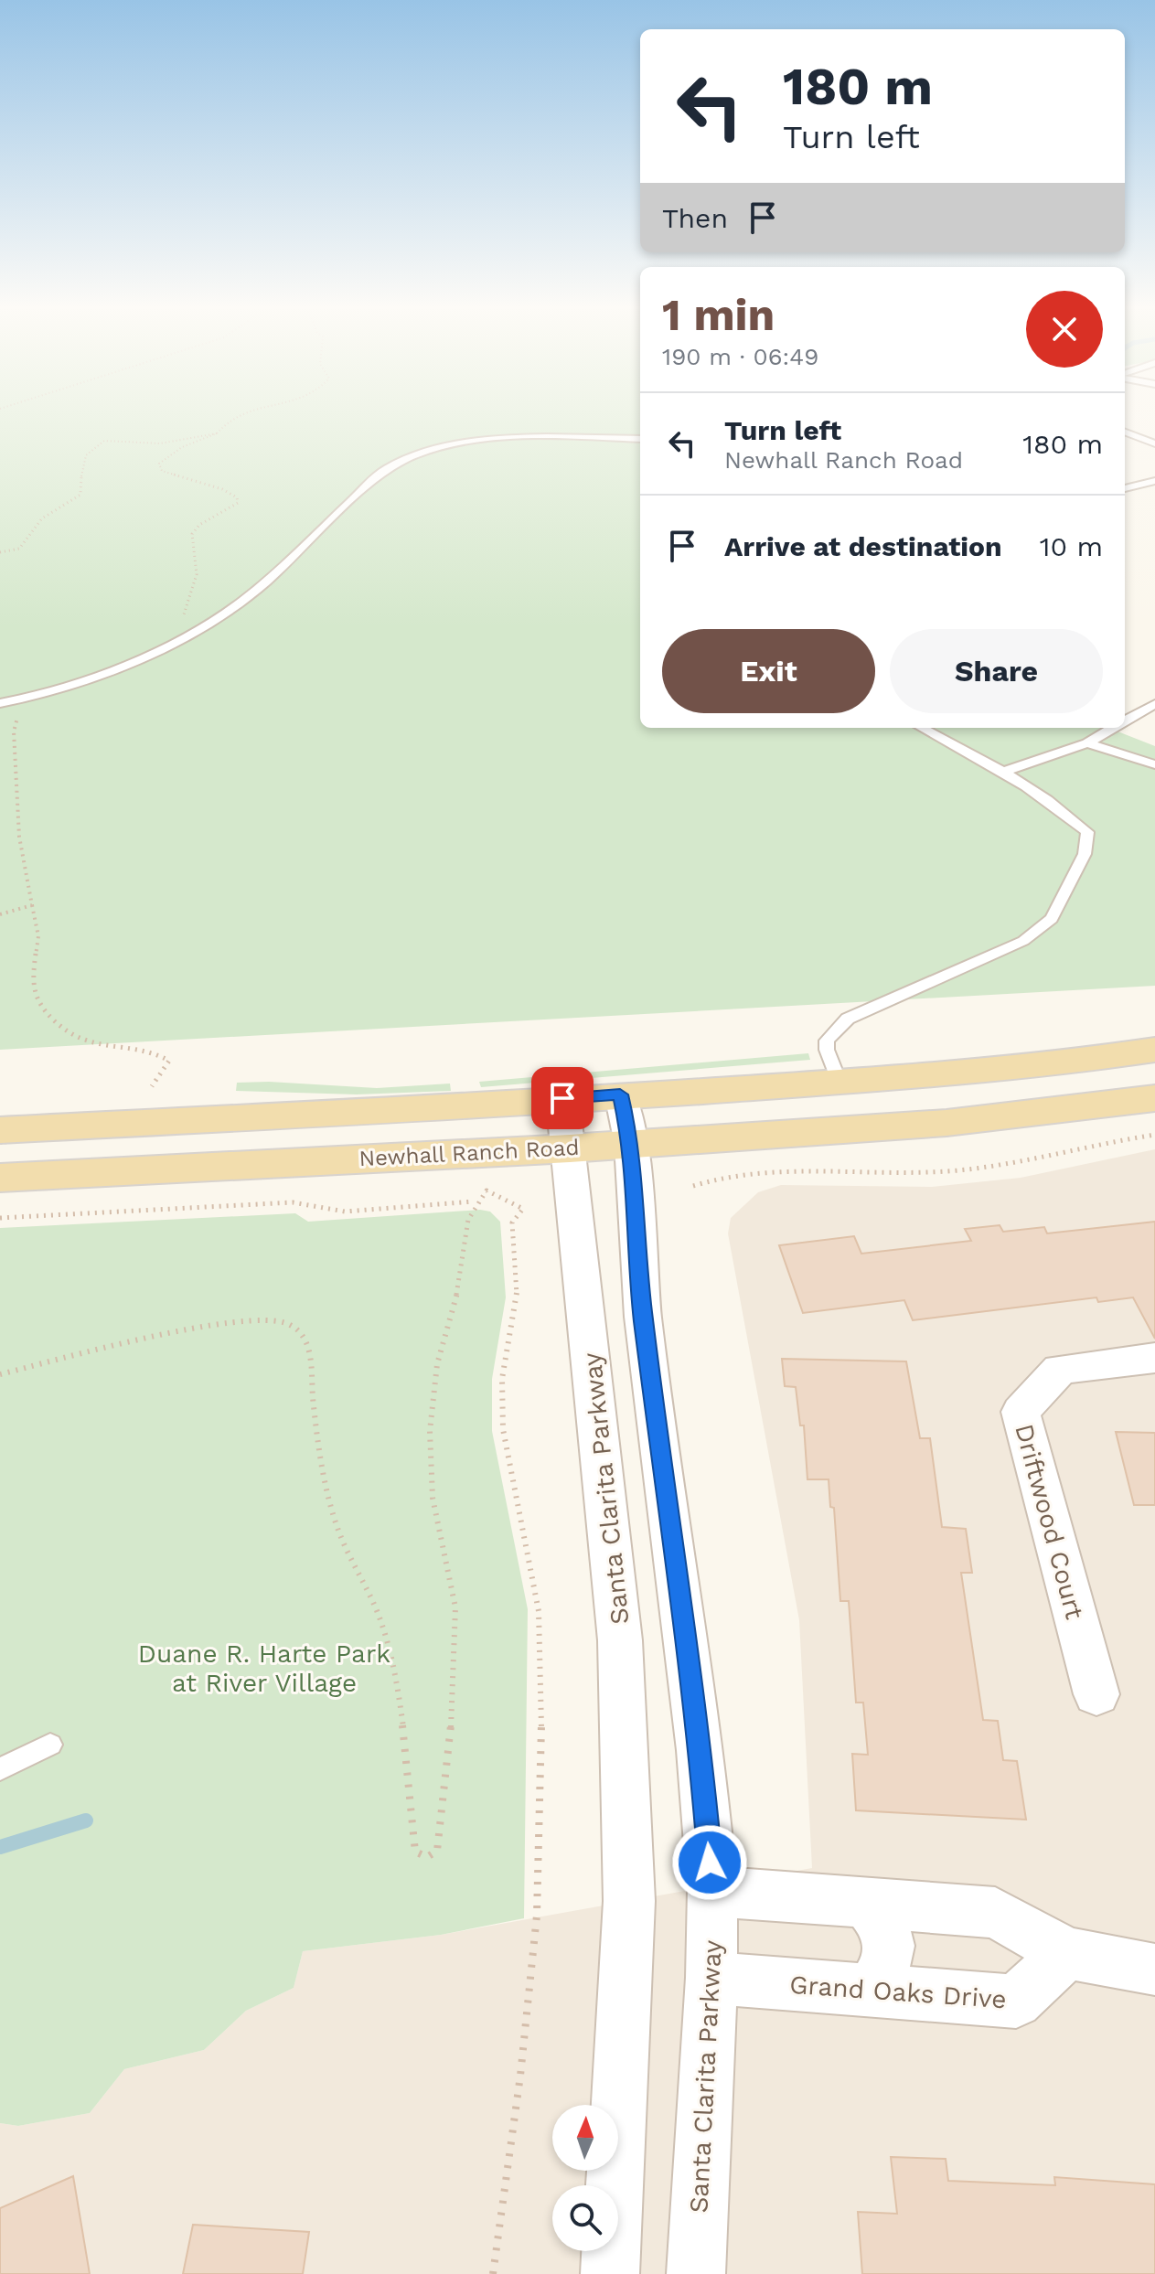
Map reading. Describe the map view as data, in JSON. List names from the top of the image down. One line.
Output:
{"streets":{"main road":["Newhall Ranch Road"],"street":["Santa Clarita Parkway","Driftwood Court","Grand Oaks Drive"]},"crossings":[["Newhall Ranch Road","Santa Clarita Parkway"],["Santa Clarita Parkway","Grand Oaks Drive"]],"parks":["Duane R. Harte Park at River Village"],"north":"top","page":{"turn":["180 m","Turn left"],"then":"Then","heading":["1 min","190 m · 06:49"],"list":[{"name":"Turn left","note":"Newhall Ranch Road","value":"180 m"},{"name":"Arrive at destination","value":"10 m"}],"buttons":["Exit","Share"]}}
